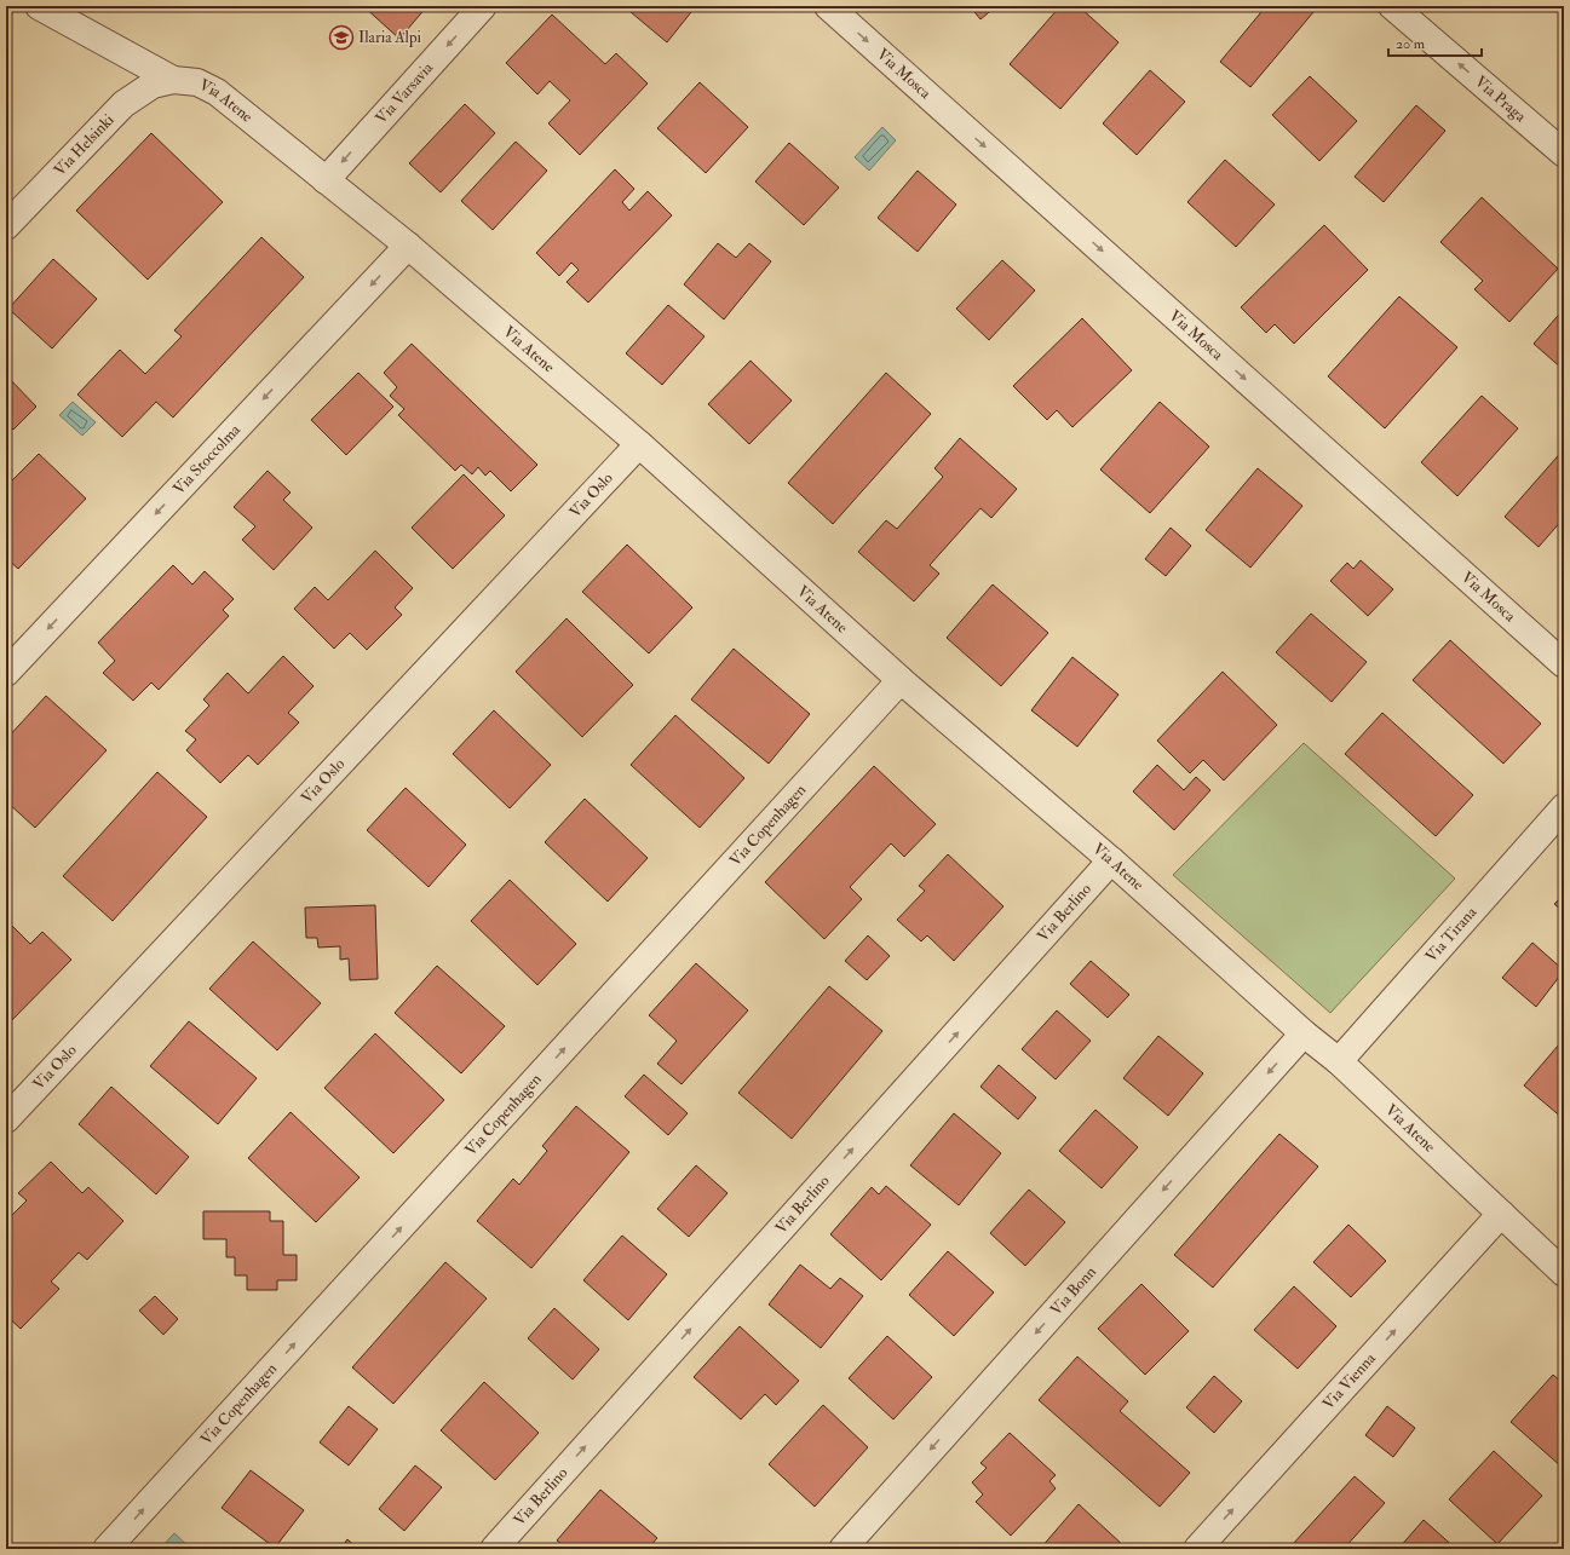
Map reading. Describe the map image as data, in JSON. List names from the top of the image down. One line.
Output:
{"streets":{"street":["Via Mosca","Via Varsavia","Via Praga","Via Atene","Via Helsinki","Via Stoccolma","Via Oslo","Via Copenhagen","Via Berlino","Via Tirana","Via Bonn","Via Vienna"]},"crossings":[["Via Varsavia","Via Atene"],["Via Atene","Via Helsinki"],["Via Atene","Via Stoccolma"],["Via Atene","Via Oslo"],["Via Atene","Via Copenhagen"],["Via Atene","Via Berlino"],["Via Atene","Via Tirana"],["Via Atene","Via Bonn"],["Via Atene","Via Vienna"]],"one_way":["Via Mosca","Via Varsavia","Via Praga","Via Stoccolma","Via Copenhagen","Via Berlino","Via Bonn","Via Vienna"],"places":{"school or university":["Ilaria Alpi"]},"scale_bar":"20 m"}
